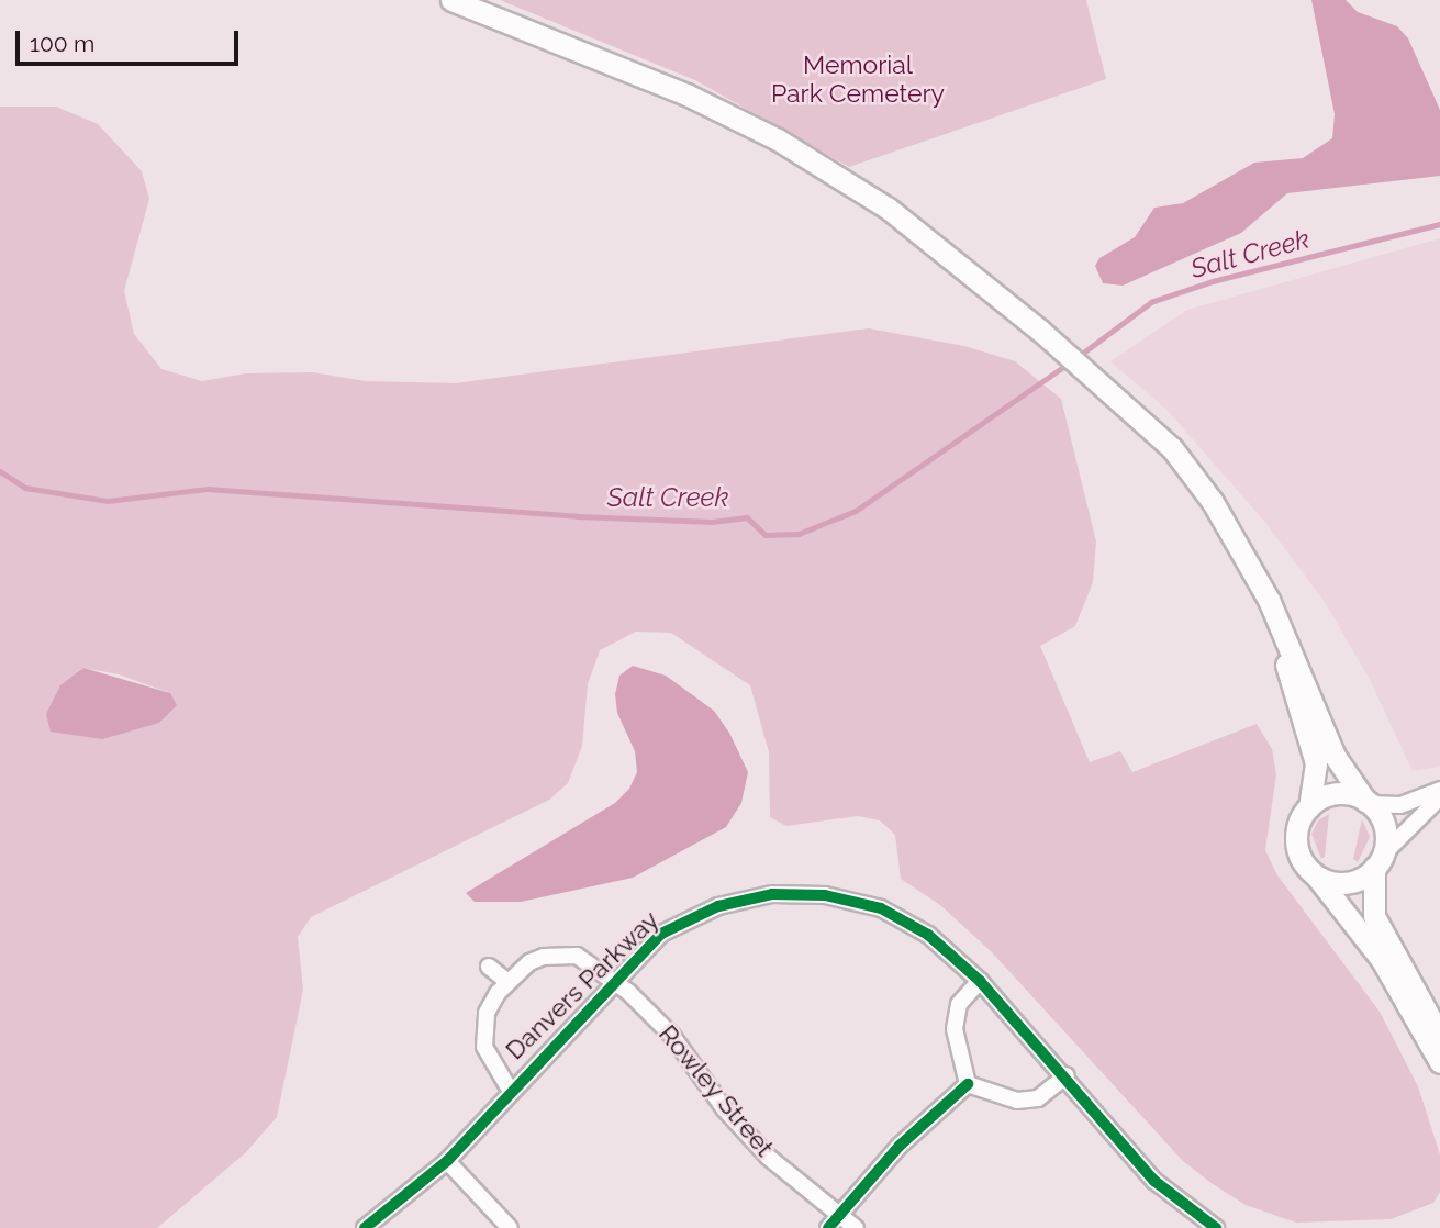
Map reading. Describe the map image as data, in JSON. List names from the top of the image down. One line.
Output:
{"streets":{"street":["Danvers Parkway","Rowley Street"]},"crossings":[["Danvers Parkway","Rowley Street"]],"water":["Salt Creek"],"parks":["Memorial Park Cemetery"],"scale_bar":"100 m"}
